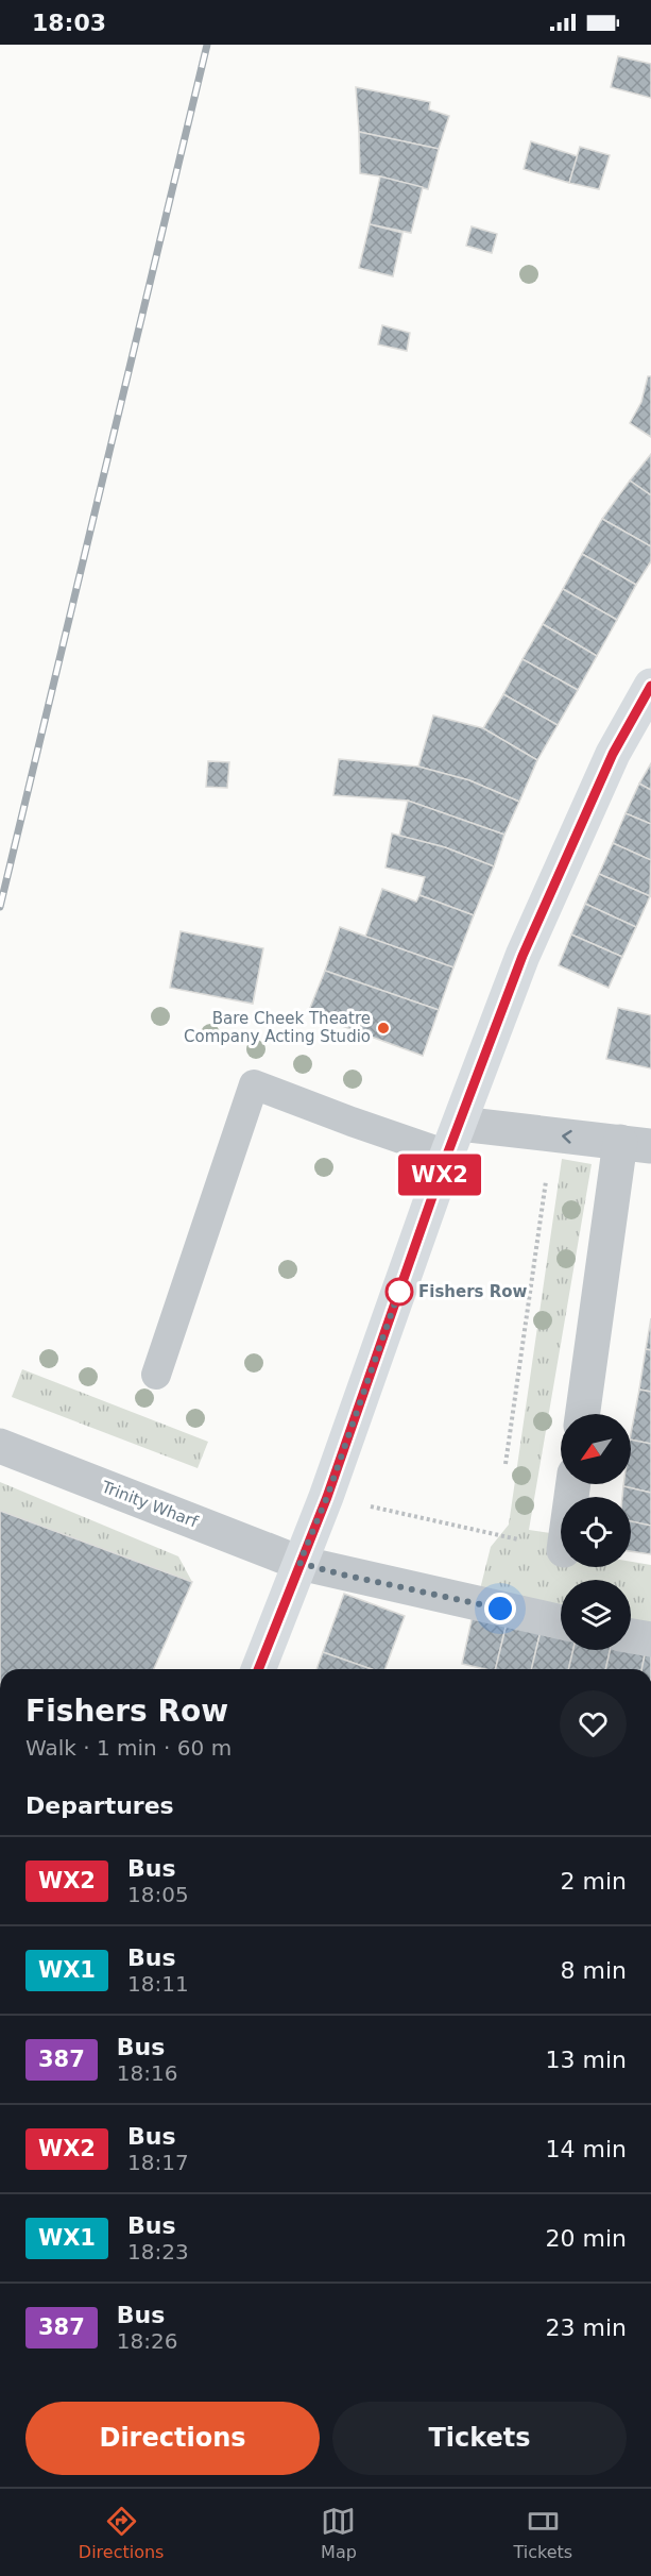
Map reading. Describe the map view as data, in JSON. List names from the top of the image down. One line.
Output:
{"streets":{"street":["Trinity Wharf"]},"places":["Bare Cheek Theatre Company Acting Studio","Fishers Row"],"lines":["bus line WX2"],"north":"bottom left","page":{"status":"18:03","on_map":"WX2","heading":[["Fishers Row","Walk · 1 min · 60 m"],"Departures"],"list":[{"mark":"WX2","name":"Bus","note":"18:05","value":"2 min"},{"mark":"WX1","name":"Bus","note":"18:11","value":"8 min"},{"mark":"387","name":"Bus","note":"18:16","value":"13 min"},{"mark":"WX2","name":"Bus","note":"18:17","value":"14 min"},{"mark":"WX1","name":"Bus","note":"18:23","value":"20 min"},{"mark":"387","name":"Bus","note":"18:26","value":"23 min"}],"buttons":["Directions","Tickets"],"tabs":["Directions","Map","Tickets"]}}
